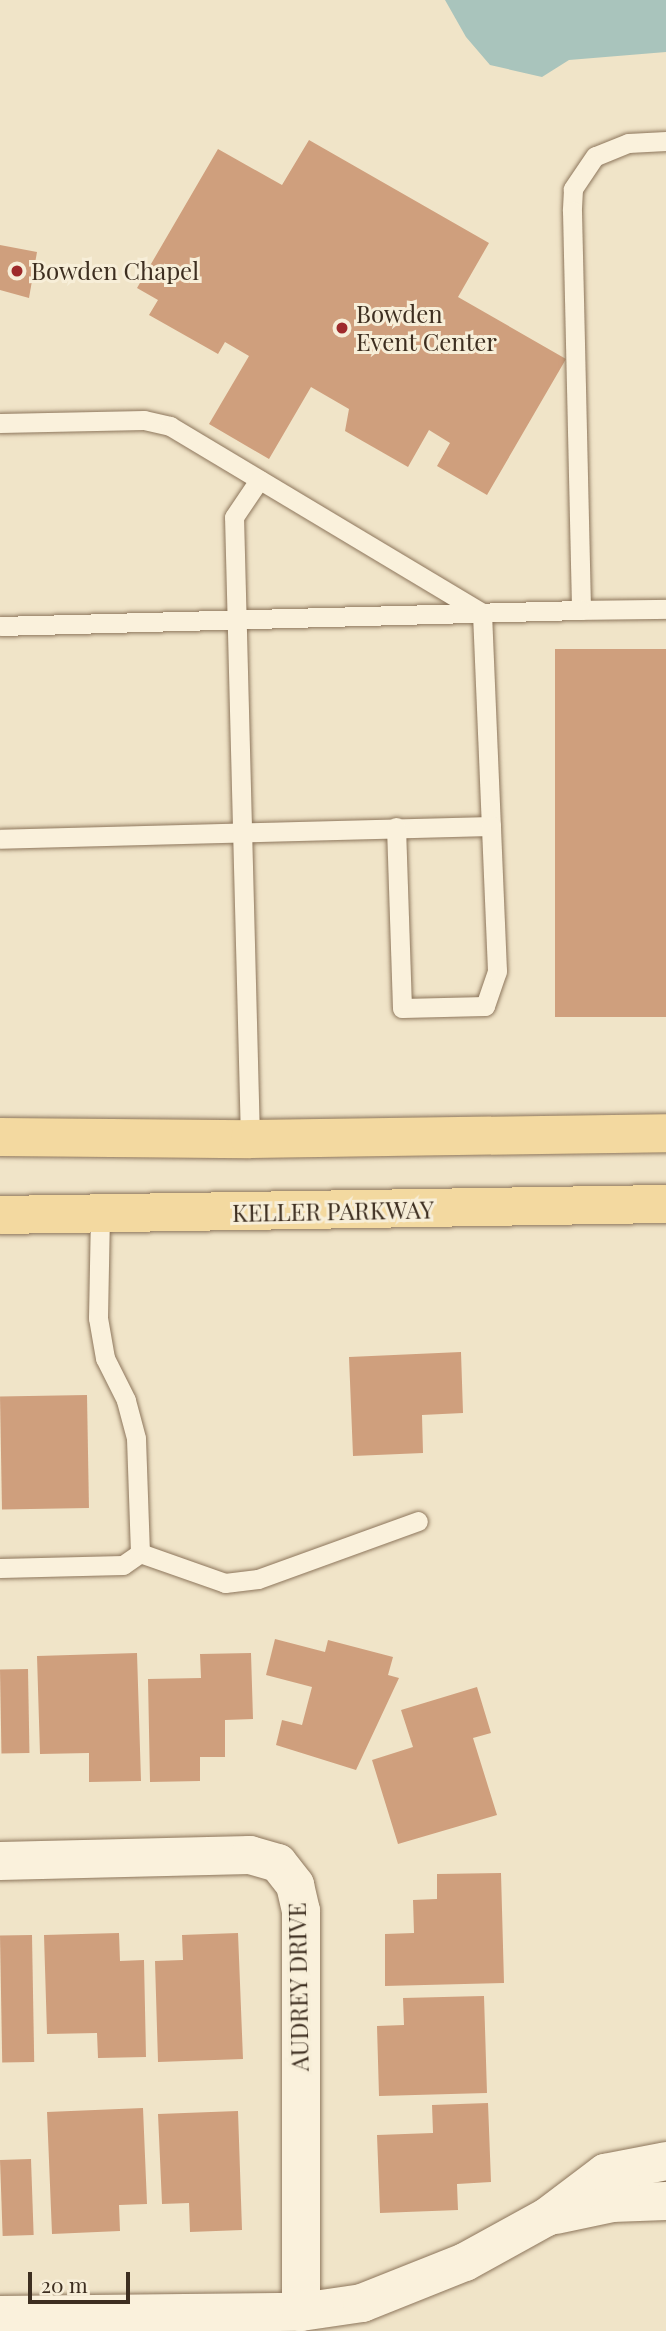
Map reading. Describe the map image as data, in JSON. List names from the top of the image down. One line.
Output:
{"streets":{"main road":["KELLER PARKWAY"],"street":["AUDREY DRIVE"]},"places":["Bowden Chapel","Bowden Event Center"],"scale_bar":"20 m"}
